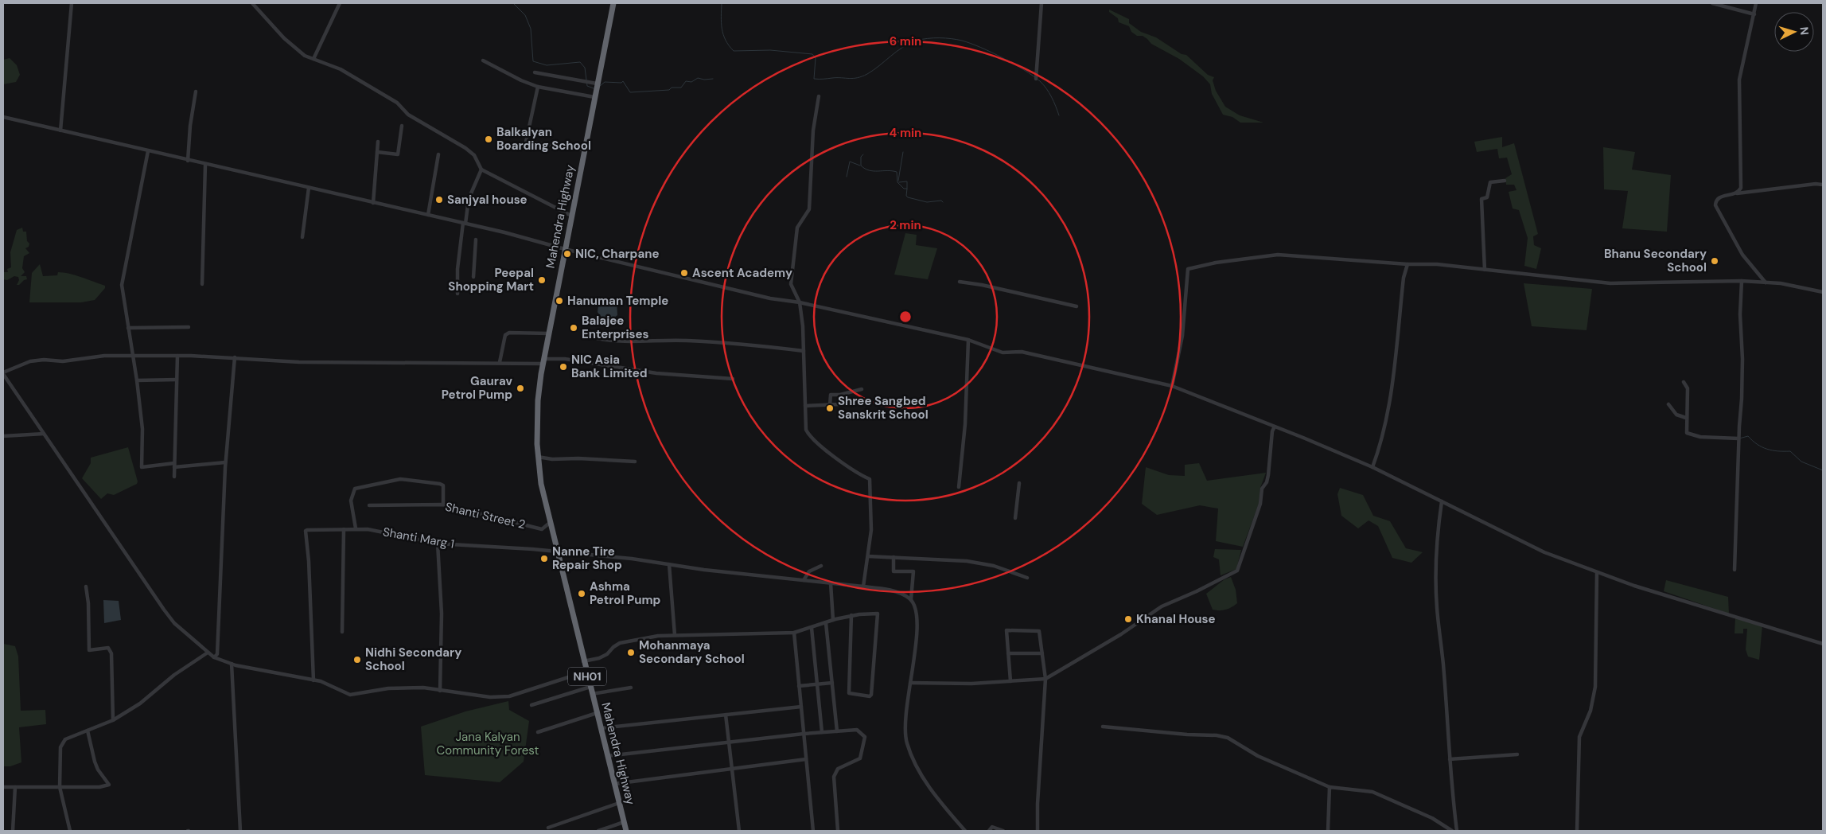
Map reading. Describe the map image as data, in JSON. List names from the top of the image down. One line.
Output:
{"streets":{"highway":["Mahendra Highway","NH01"],"street":["Shanti Street 2","Shanti Marg 1"]},"crossings":[["Mahendra Highway","Shanti Street 2"],["Mahendra Highway","Shanti Marg 1"]],"parks":["Jana Kalyan Community Forest"],"places":["Balkalyan Boarding School","Sanjyal house","NIC, Charpane","Bhanu Secondary School","Ascent Academy","Peepal Shopping Mart","Hanuman Temple","Balajee Enterprises","NIC Asia Bank Limited","Gaurav Petrol Pump","Shree Sangbed Sanskrit School","Nanne Tire Repair Shop","Ashma Petrol Pump","Khanal House","Mohanmaya Secondary School","Nidhi Secondary School"],"north":"right","rings":["6 min","4 min","2 min"]}
